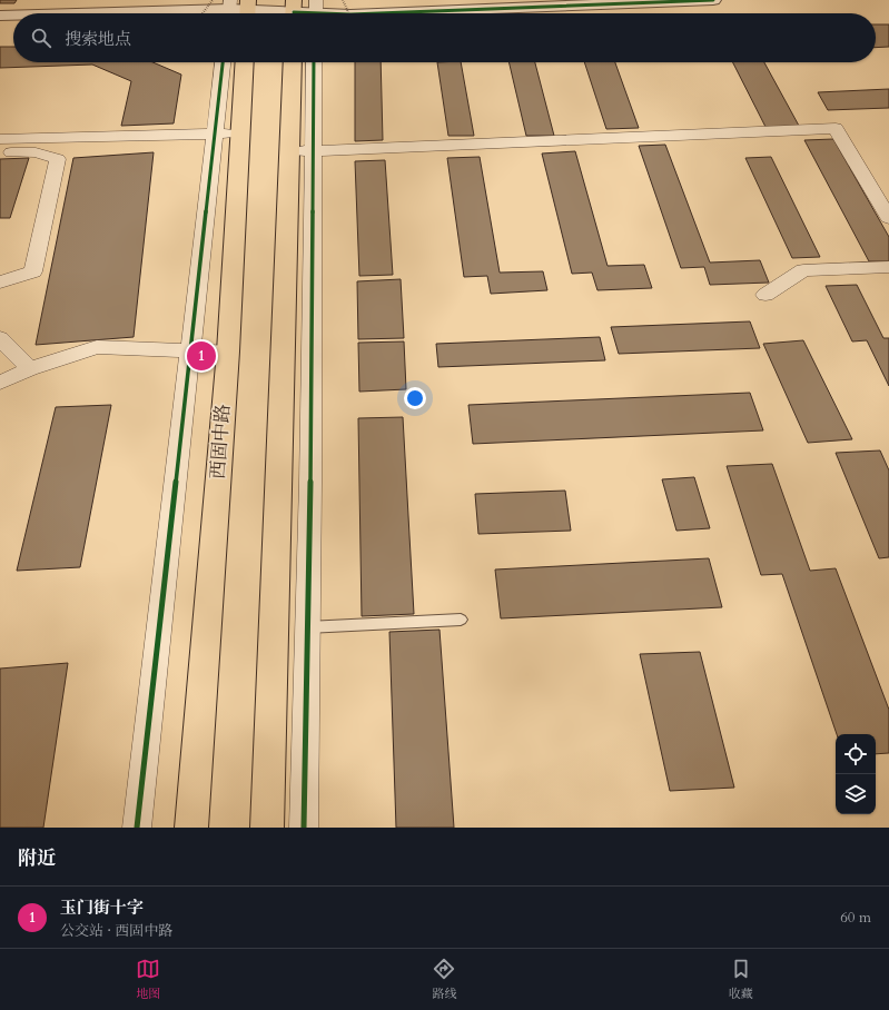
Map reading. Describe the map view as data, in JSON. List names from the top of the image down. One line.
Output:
{"streets":{"main road":["西固中路"]},"page":{"search":"搜索地点","pins":"1","heading":"附近","list":[{"mark":"1","name":"玉门街十字","note":"公交站 · 西固中路","value":"60 m"}],"nav":["地图","路线","收藏"]}}
